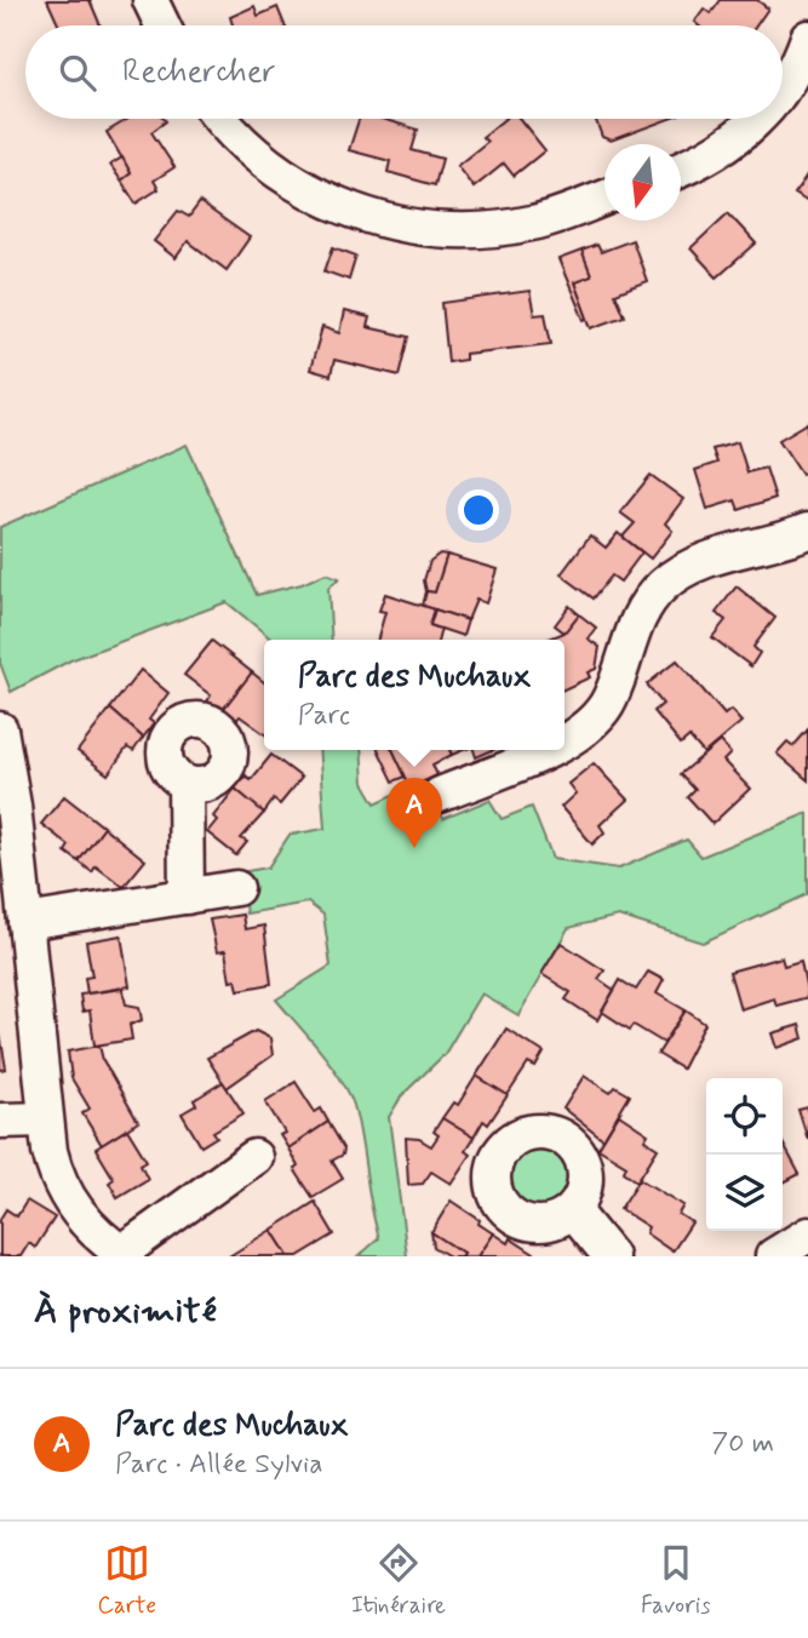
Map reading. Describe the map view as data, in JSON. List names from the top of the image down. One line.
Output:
{"north":"bottom","page":{"search":"Rechercher","popup":["Parc des Muchaux","Parc"],"pins":"A","heading":"À proximité","list":[{"mark":"A","name":"Parc des Muchaux","note":"Parc · Allée Sylvia","value":"70 m"}],"nav":["Carte","Itinéraire","Favoris"]}}
